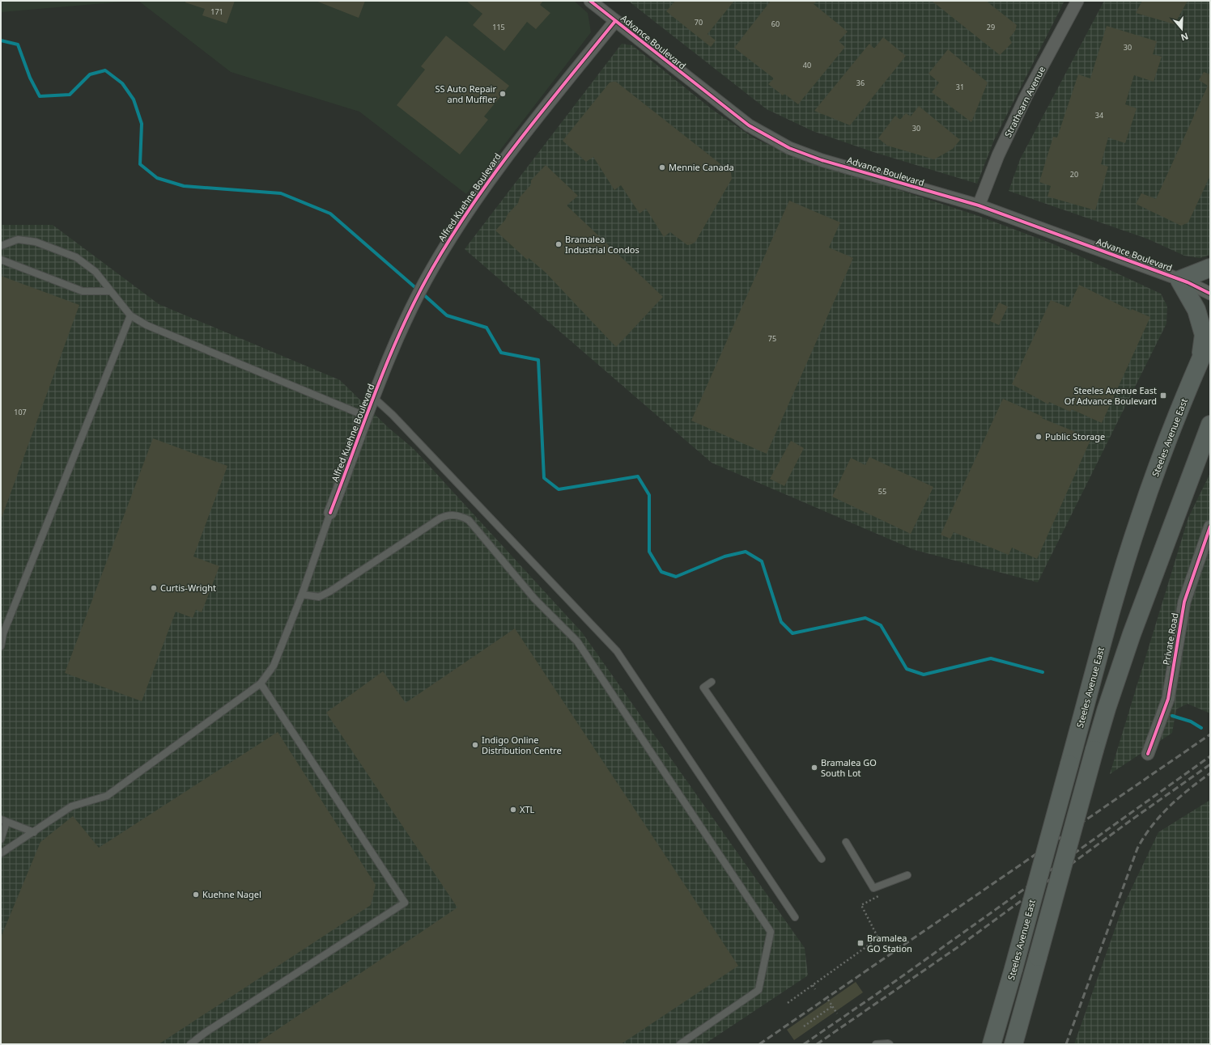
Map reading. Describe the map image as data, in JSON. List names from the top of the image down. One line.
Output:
{"streets":{"main road":["Steeles Avenue East"],"street":["Advance Boulevard","Strathearn Avenue","Alfred Kuehne Boulevard","Private Road"]},"crossings":[["Advance Boulevard","Strathearn Avenue"],["Advance Boulevard","Alfred Kuehne Boulevard"]],"places":{"other":["SS Auto Repair and Muffler","Mennie Canada","Bramalea Industrial Condos","Public Storage","Curtis-Wright","Indigo Online Distribution Centre","Bramalea GO South Lot","XTL","Kuehne Nagel"],"transit":["Steeles Avenue East Of Advance Boulevard","Bramalea GO Station"]},"house_numbers":["171","70","60","115","29","30","40","36","31","34","30","20","75","107","55"],"north":"bottom"}
